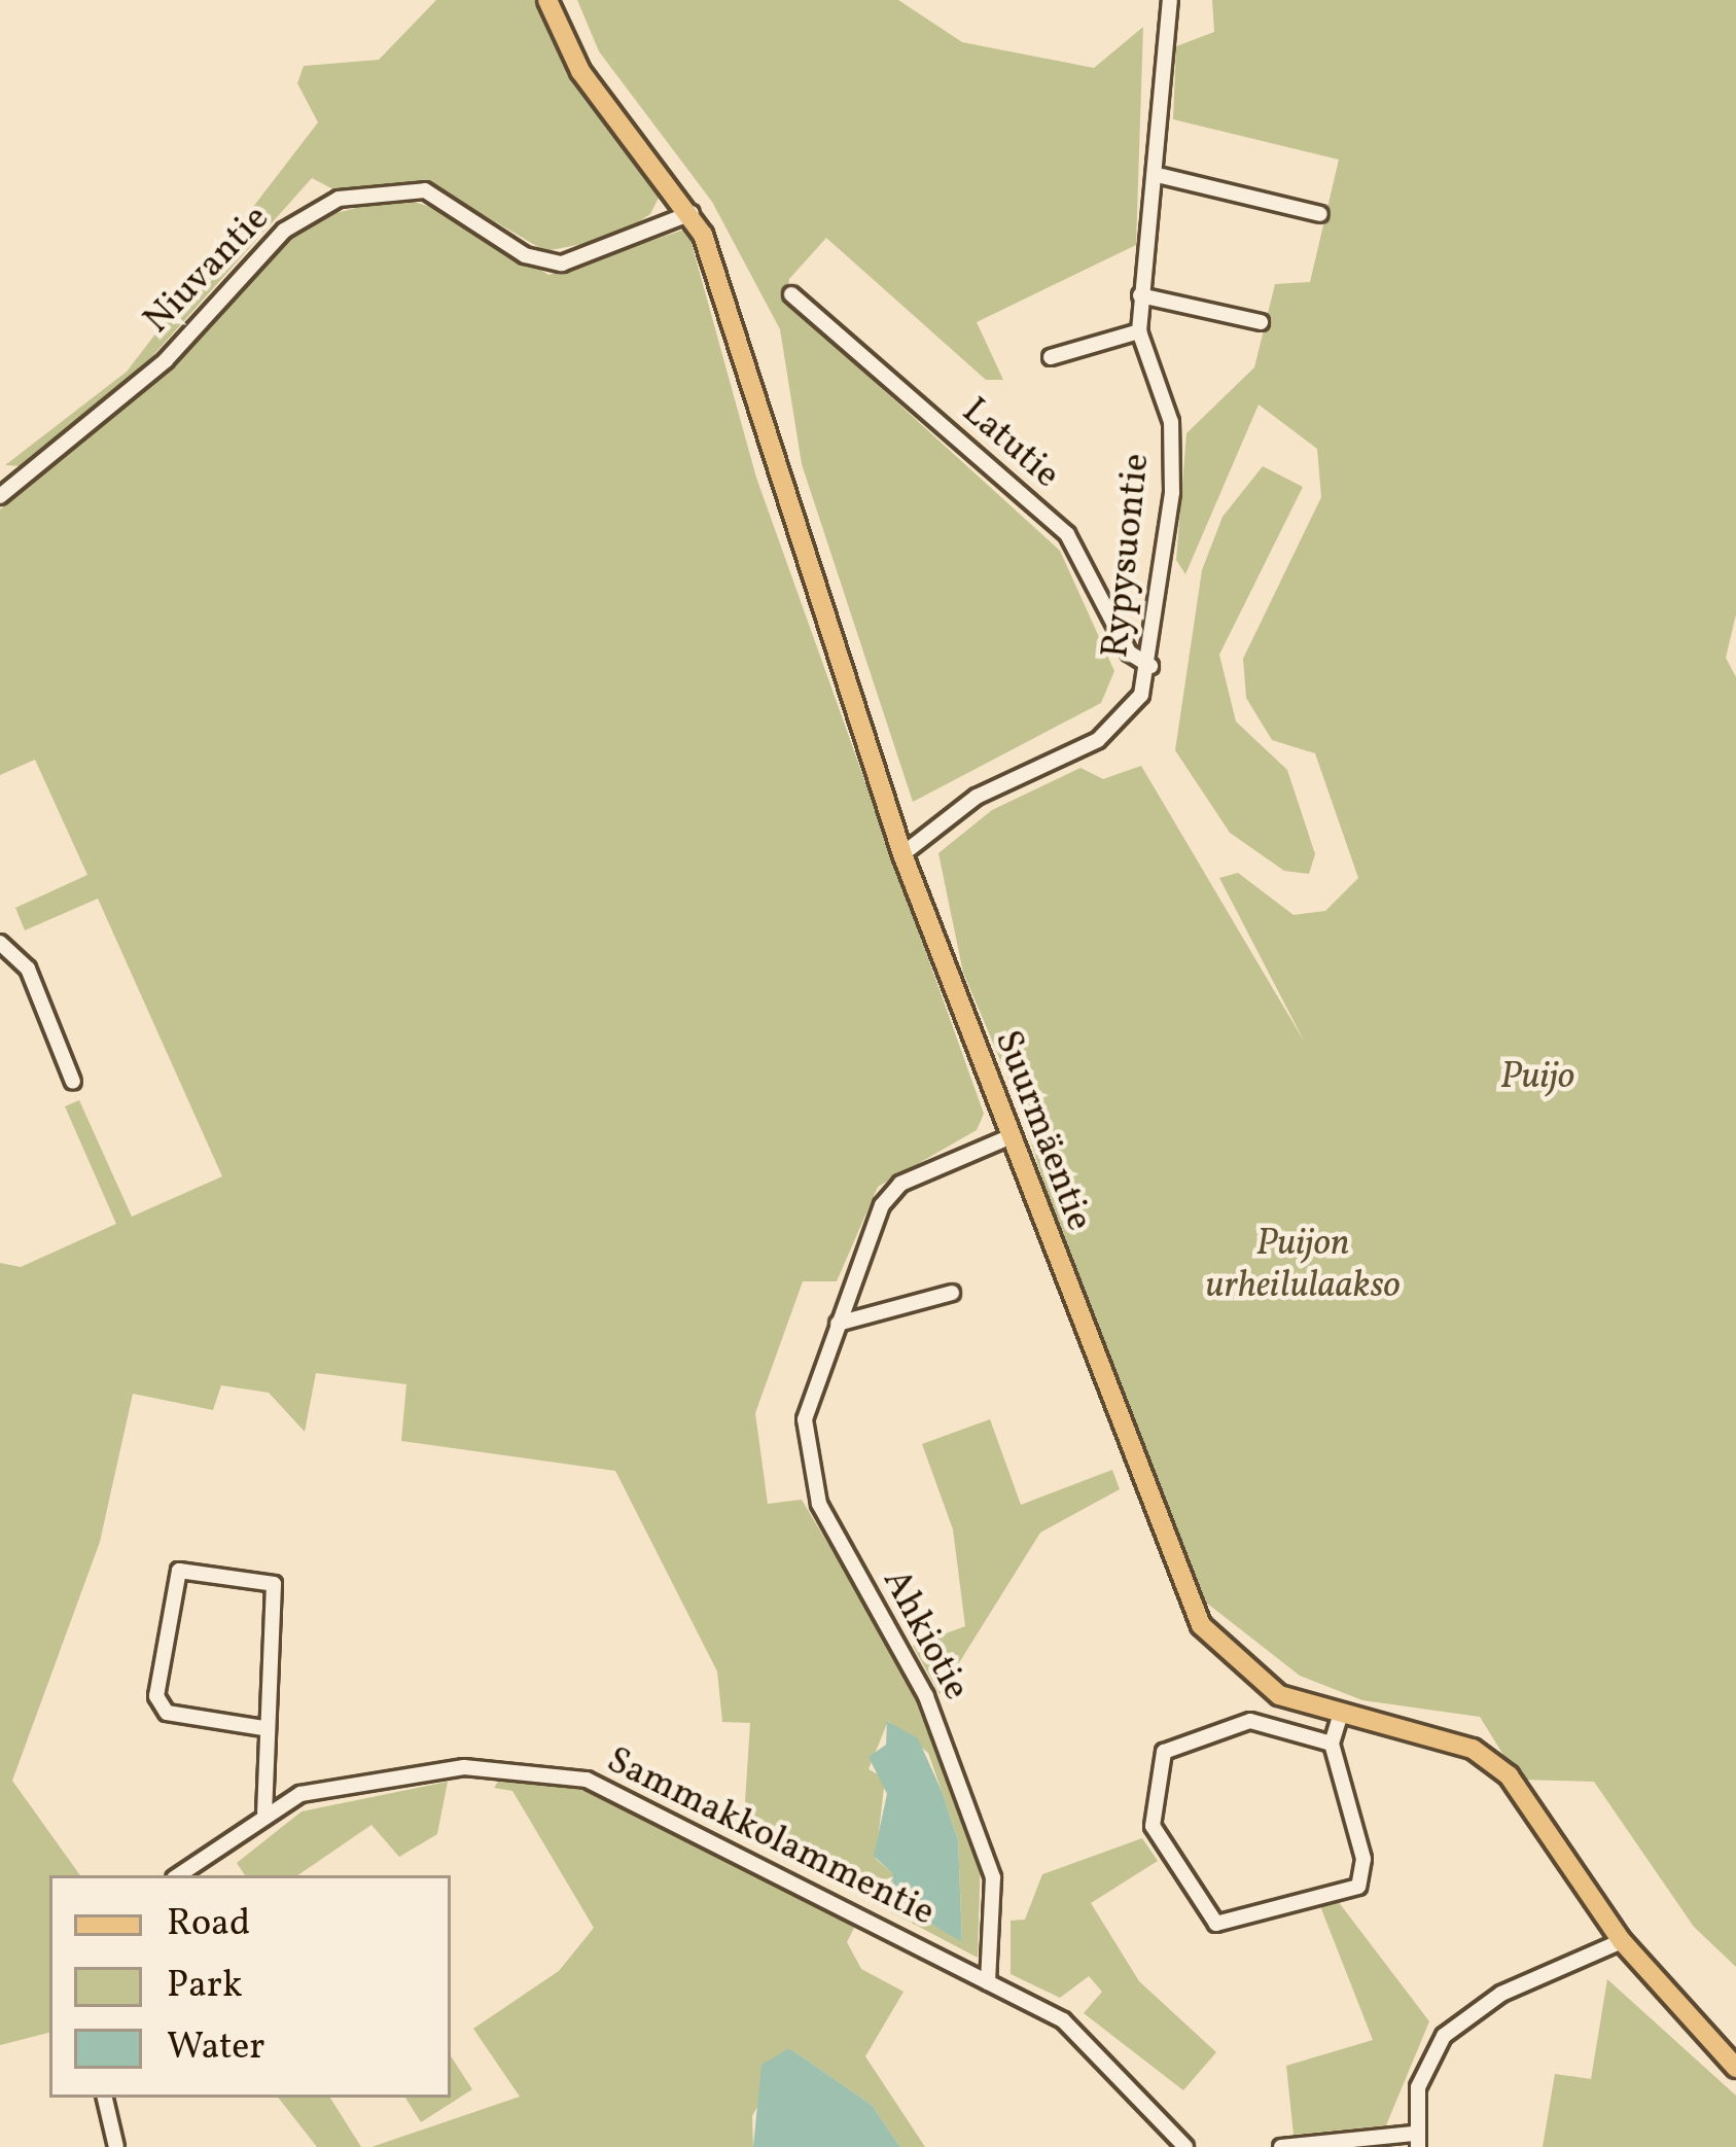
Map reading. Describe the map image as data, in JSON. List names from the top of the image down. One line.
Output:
{"streets":{"main road":["Suurmäentie"],"street":["Niuvantie","Latutie","Rypysuontie","Ahkiotie","Sammakkolammentie"]},"crossings":[["Niuvantie","Suurmäentie"],["Latutie","Rypysuontie"],["Rypysuontie","Suurmäentie"],["Suurmäentie","Ahkiotie"],["Ahkiotie","Sammakkolammentie"]],"parks":["Puijo","Puijon urheilulaakso"],"legend":["Road","Park","Water"]}
